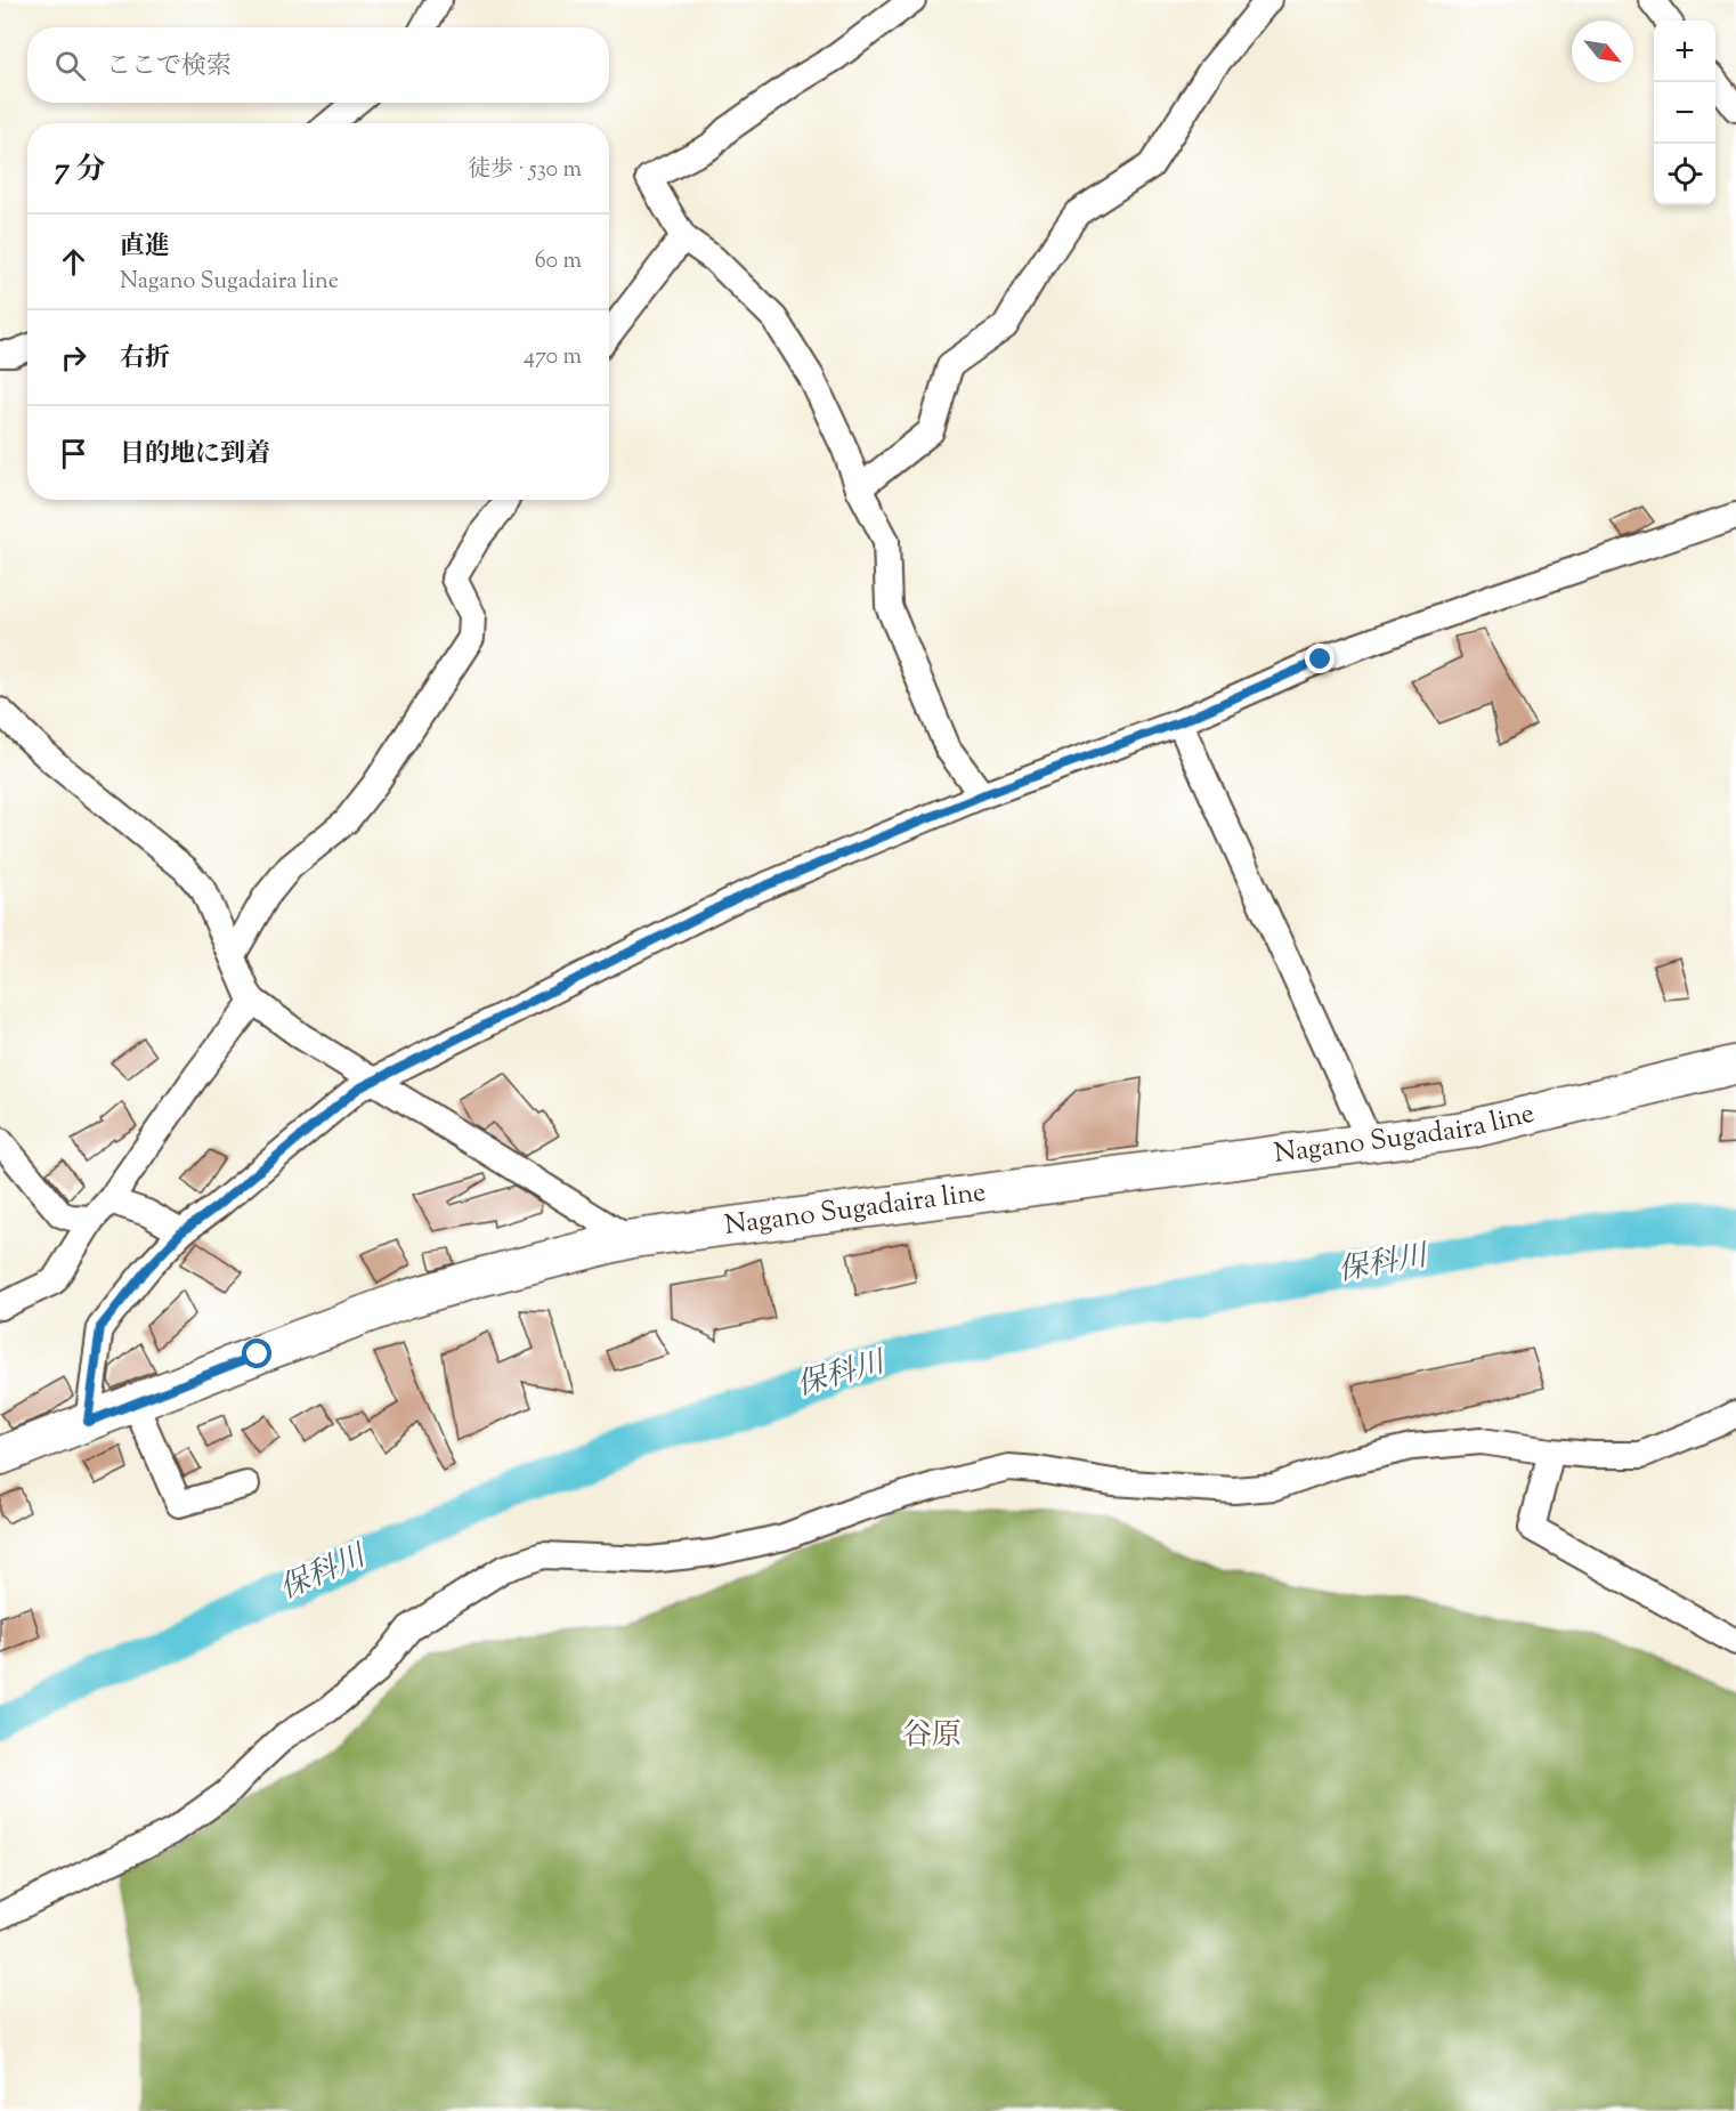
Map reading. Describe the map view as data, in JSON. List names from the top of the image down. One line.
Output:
{"streets":{"main road":["Nagano Sugadaira line"]},"districts":["谷原"],"water":["保科川"],"north":"bottom right","page":{"map_buttons":["+","−"],"search":"ここで検索","heading":["7 分","徒歩 · 530 m"],"list":[["直進","Nagano Sugadaira line","60 m"],["右折","470 m"],"目的地に到着"]}}
